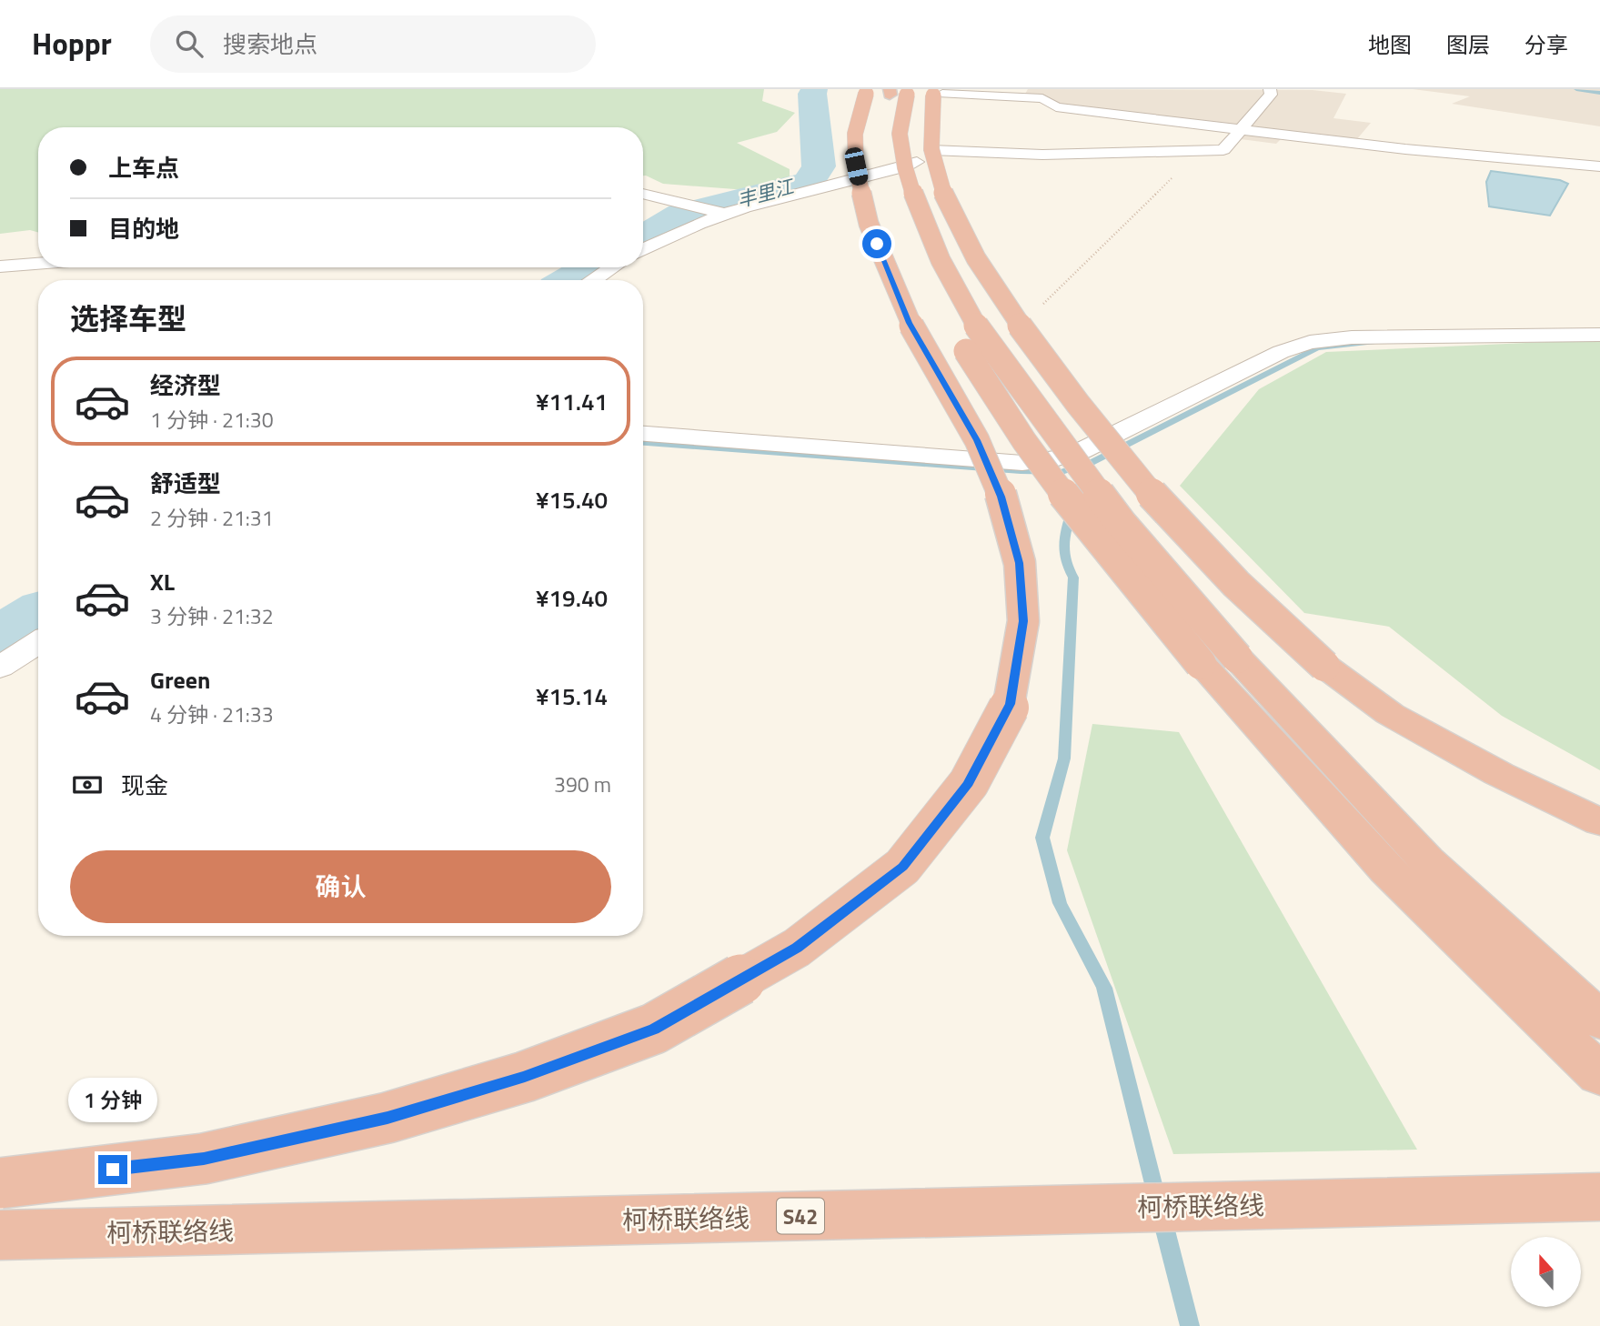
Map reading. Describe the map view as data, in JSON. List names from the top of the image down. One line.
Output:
{"streets":{"highway":["柯桥联络线","S42"]},"water":["丰里江"],"north":"top","page":{"header":"Hoppr","search":"搜索地点","nav":["地图","图层","分享"],"banner":["上车点","目的地"],"heading":"选择车型","list":[{"name":"经济型","note":"1 分钟 · 21:30","value":"¥11.41"},{"name":"舒适型","note":"2 分钟 · 21:31","value":"¥15.40"},{"name":"XL","note":"3 分钟 · 21:32","value":"¥19.40"},{"name":"Green","note":"4 分钟 · 21:33","value":"¥15.14"}],"pay":["现金","390 m"],"buttons":"确认","bubble":"1 分钟"}}
